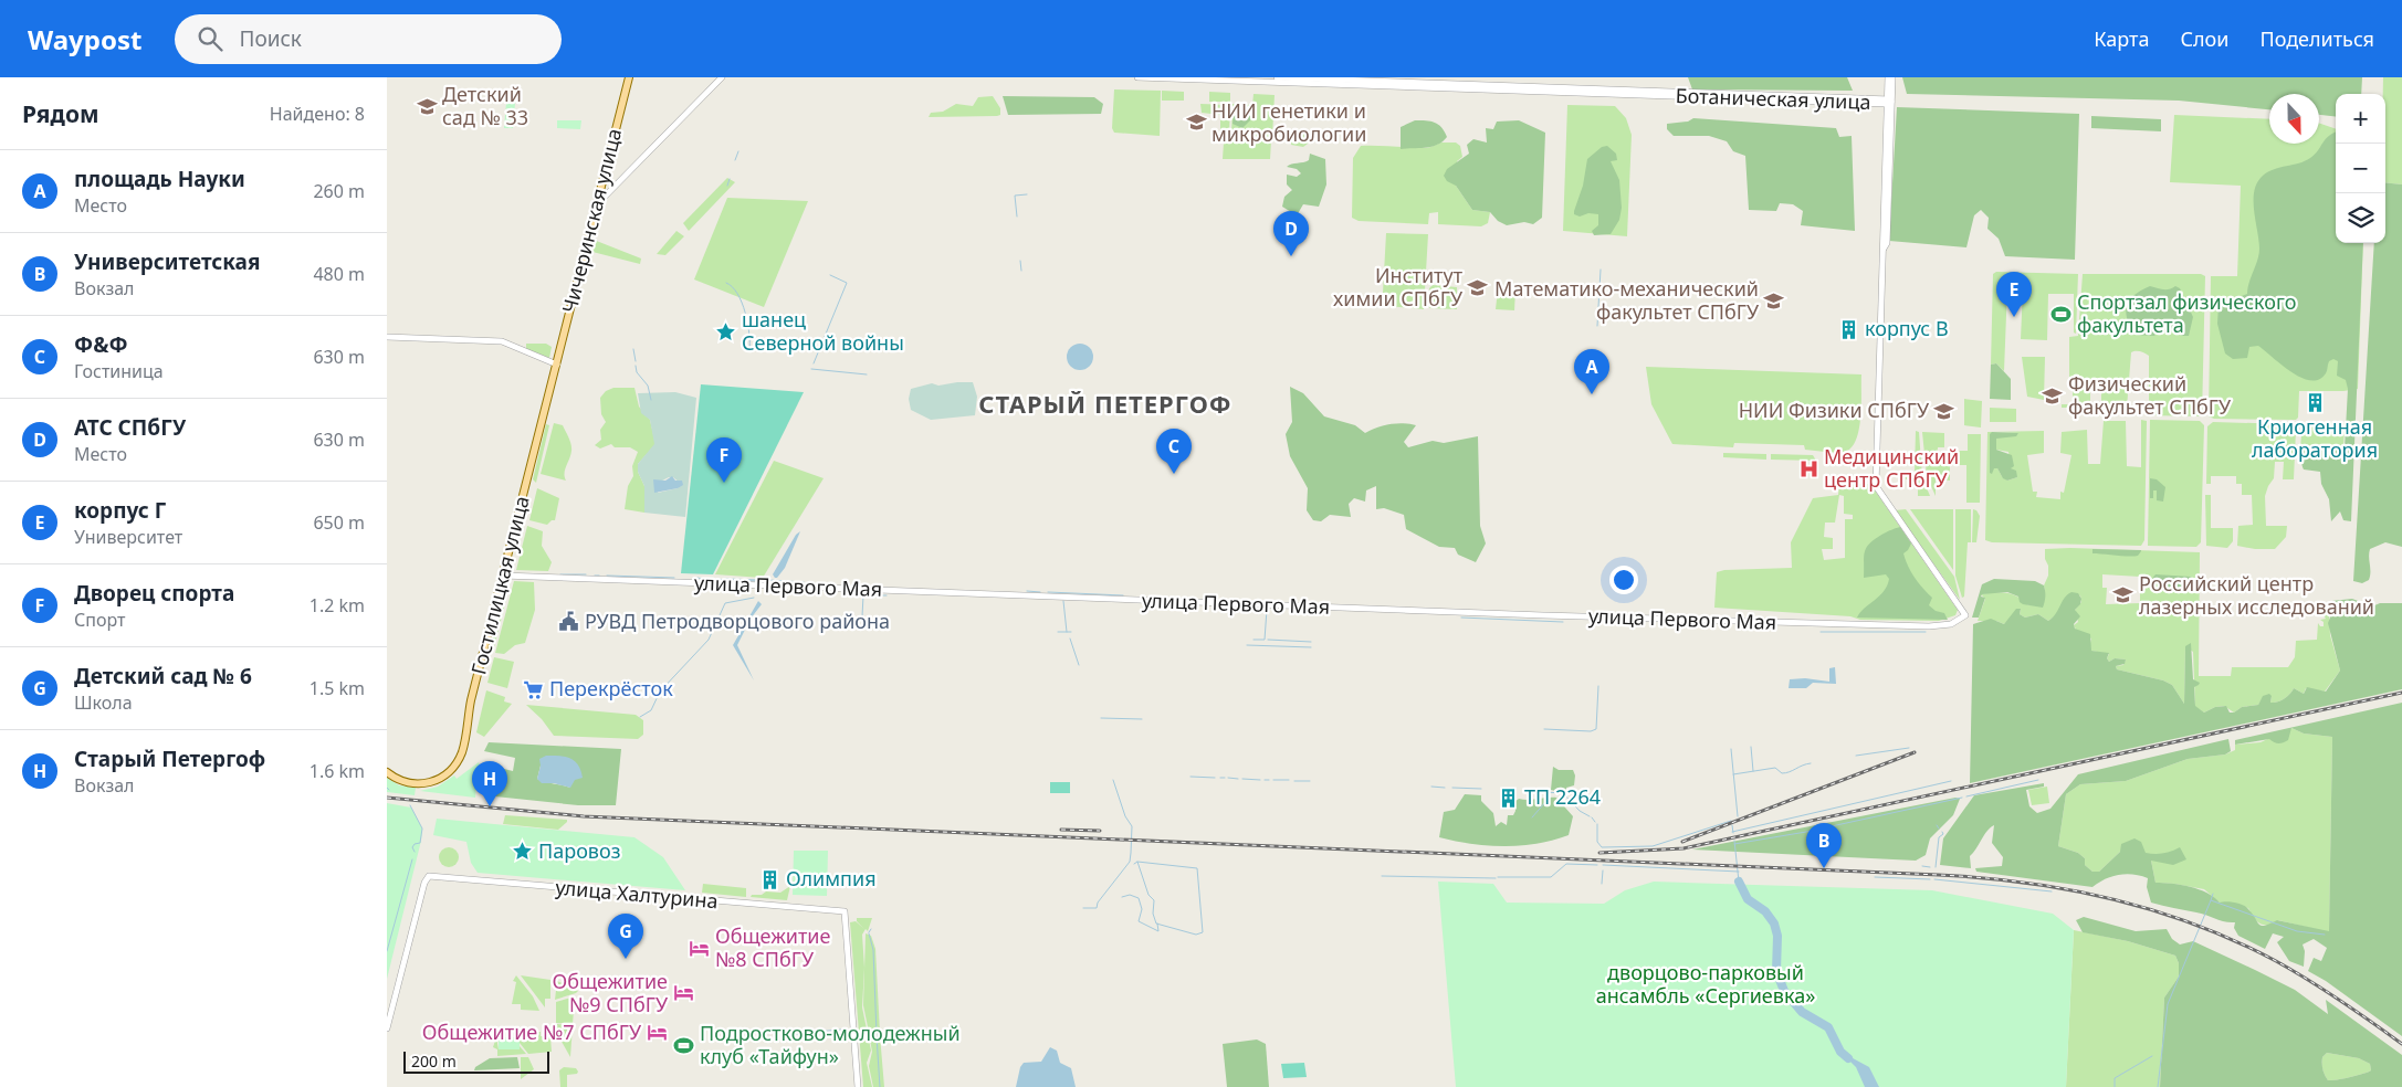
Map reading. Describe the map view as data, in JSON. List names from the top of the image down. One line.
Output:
{"streets":{"main road":["Чичеринская улица","Гостилицкая улица"],"street":["Ботаническая улица","улица Первого Мая","улица Халтурина"]},"crossings":[["Ботаническая улица","улица Первого Мая"],["Чичеринская улица","Гостилицкая улица"],["Гостилицкая улица","улица Первого Мая"]],"districts":["СТАРЫЙ ПЕТЕРГОФ"],"parks":["дворцово-парковый ансамбль «Сергиевка»"],"places":{"school or university":["Детский сад № 33","НИИ генетики и микробиологии","Институт химии СПбГУ","Математико-механический факультет СПбГУ","Физический факультет СПбГУ","НИИ Физики СПбГУ","Российский центр лазерных исследований"],"sports":["Спортзал физического факультета","Подростково-молодежный клуб «Тайфун»"],"building":["корпус В","Криогенная лаборатория","ТП 2264","Олимпия"],"place":["шанец Северной войны","Паровоз"],"hospital":["Медицинский центр СПбГУ"],"public building":["РУВД Петродворцового района"],"supermarket":["Перекрёсток"],"hotel":["Общежитие №8 СПбГУ","Общежитие №9 СПбГУ","Общежитие №7 СПбГУ"]},"scale_bar":"200 m","north":"bottom","page":{"header":"Waypost","search":"Поиск","nav":["Карта","Слои","Поделиться"],"heading":["Рядом","Найдено: 8"],"map_buttons":["+","−"],"list":[{"mark":"A","name":"площадь Науки","note":"Место","value":"260 m"},{"mark":"B","name":"Университетская","note":"Вокзал","value":"480 m"},{"mark":"C","name":"Ф&Ф","note":"Гостиница","value":"630 m"},{"mark":"D","name":"АТС СПбГУ","note":"Место","value":"630 m"},{"mark":"E","name":"корпус Г","note":"Университет","value":"650 m"},{"mark":"F","name":"Дворец спорта","note":"Спорт","value":"1.2 km"},{"mark":"G","name":"Детский сад № 6","note":"Школа","value":"1.5 km"},{"mark":"H","name":"Старый Петергоф","note":"Вокзал","value":"1.6 km"}],"pins":["D","E","A","C","F","H","B","G"],"scale":"200 m"}}
